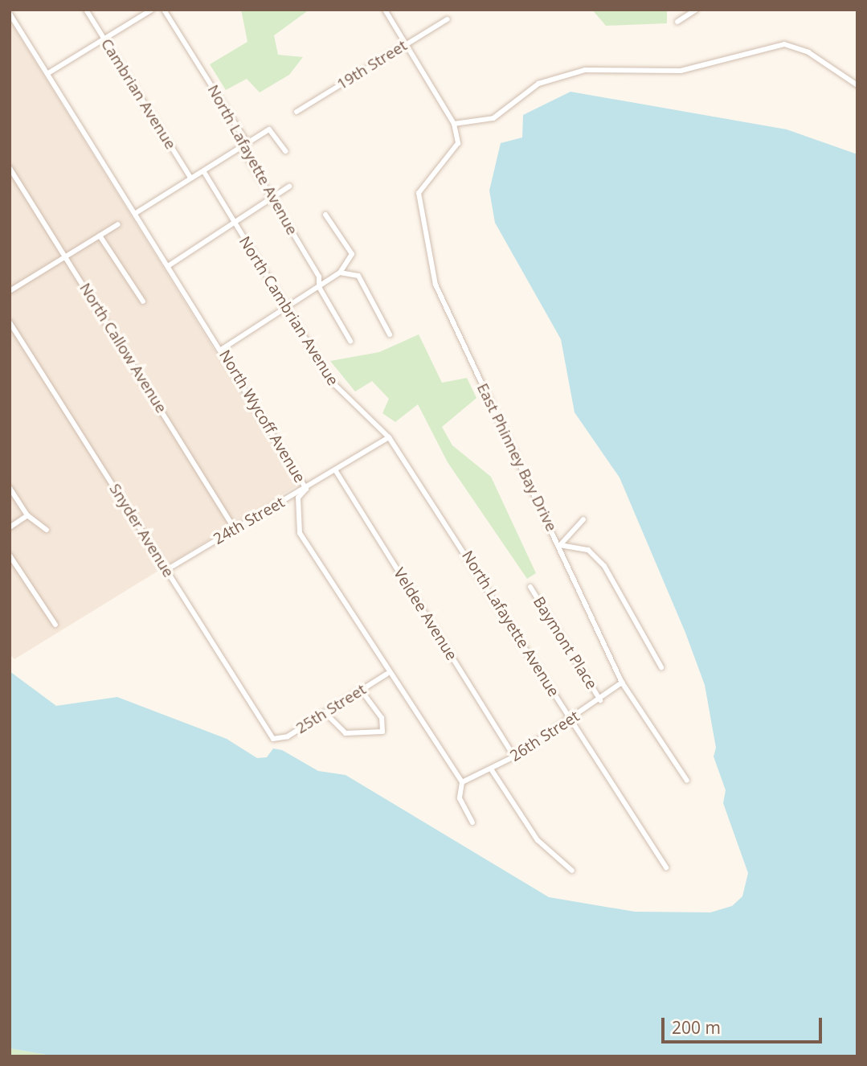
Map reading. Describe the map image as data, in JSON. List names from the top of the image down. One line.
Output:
{"streets":{"street":["19th Street","Cambrian Avenue","North Lafayette Avenue","North Cambrian Avenue","North Callow Avenue","North Wycoff Avenue","East Phinney Bay Drive","24th Street","Snyder Avenue","Veldee Avenue","Baymont Place","25th Street","26th Street"]},"crossings":[["North Lafayette Avenue","North Cambrian Avenue"],["North Lafayette Avenue","24th Street"],["North Lafayette Avenue","26th Street"],["North Cambrian Avenue","24th Street"],["North Callow Avenue","24th Street"],["North Wycoff Avenue","24th Street"],["North Wycoff Avenue","25th Street"],["North Wycoff Avenue","26th Street"],["East Phinney Bay Drive","26th Street"],["24th Street","Snyder Avenue"],["24th Street","Veldee Avenue"],["Snyder Avenue","25th Street"],["Veldee Avenue","26th Street"],["Baymont Place","26th Street"]],"scale_bar":"200 m"}
